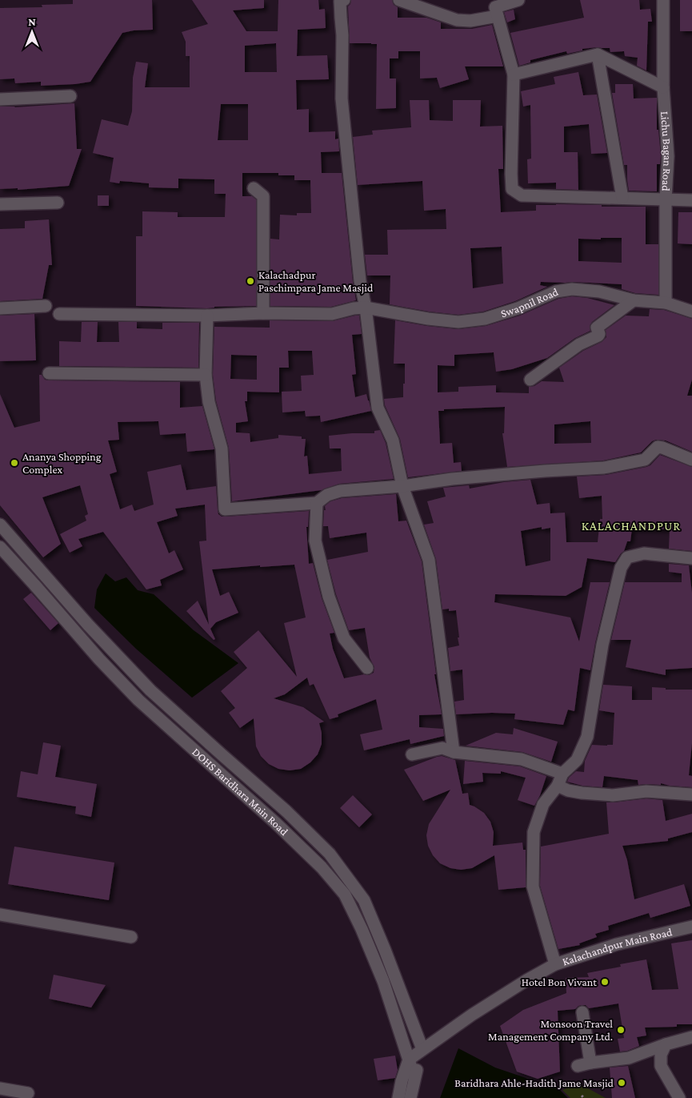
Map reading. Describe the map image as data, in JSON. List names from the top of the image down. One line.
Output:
{"streets":{"street":["Lichu Bagan Road","Swapnil Road","DOHS Baridhara Main Road","Kalachandpur Main Road"]},"crossings":[["Lichu Bagan Road","Swapnil Road"],["DOHS Baridhara Main Road","Kalachandpur Main Road"]],"districts":["KALACHANDPUR"],"places":["Kalachadpur Paschimpara Jame Masjid","Ananya Shopping Complex","Hotel Bon Vivant","Monsoon Travel Management Company Ltd.","Baridhara Ahle-Hadith Jame Masjid"],"north":"top"}
